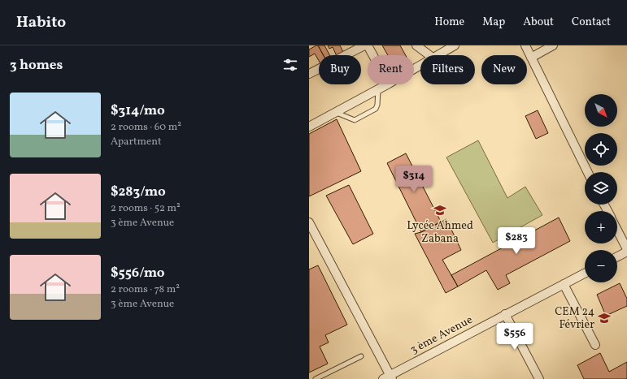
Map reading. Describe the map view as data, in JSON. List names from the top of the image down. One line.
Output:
{"streets":{"street":["3 ème Avenue"]},"places":{"school or university":["Lycée Ahmed Zabana","CEM 24 Février"]},"north":"bottom right","page":{"header":"Habito","nav":["Home","Map","About","Contact"],"heading":"3 homes","chip":["Buy","Rent","Filters","New"],"list":[{"name":"$314/mo","note":"2 rooms · 60 m² · Apartment"},{"name":"$283/mo","note":"2 rooms · 52 m² · 3 ème Avenue"},{"name":"$556/mo","note":"2 rooms · 78 m² · 3 ème Avenue"}],"map_buttons":["+","−"],"price":["$314","$283","$556"]}}
